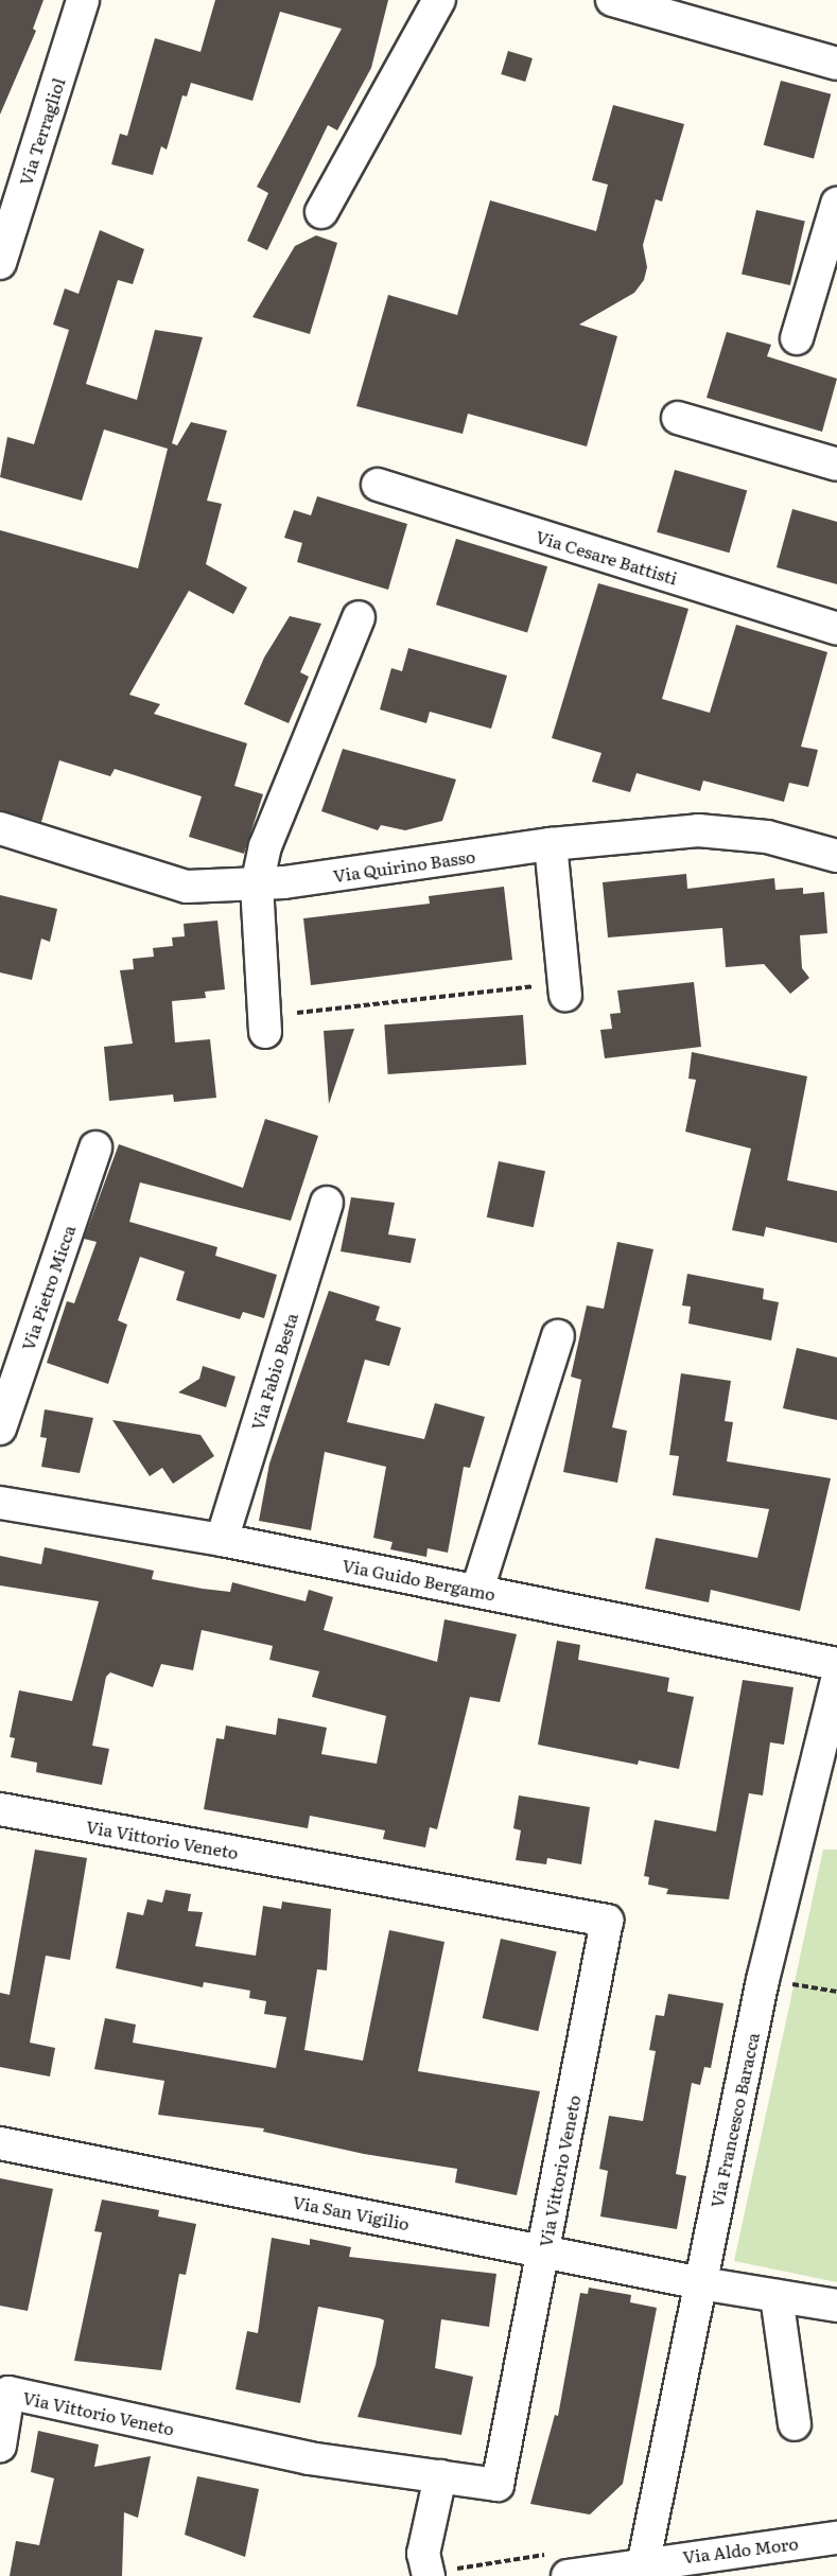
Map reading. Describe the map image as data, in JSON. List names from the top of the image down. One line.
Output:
{"streets":{"street":["Via Terragliol","Via Cesare Battisti","Via Quirino Basso","Via Pietro Micca","Via Fabio Besta","Via Guido Bergamo","Via Vittorio Veneto","Via Francesco Baracca","Via San Vigilio","Via Aldo Moro"]},"crossings":[["Via Fabio Besta","Via Guido Bergamo"],["Via Vittorio Veneto","Via San Vigilio"],["Via Francesco Baracca","Via San Vigilio"],["Via Francesco Baracca","Via Aldo Moro"]]}
